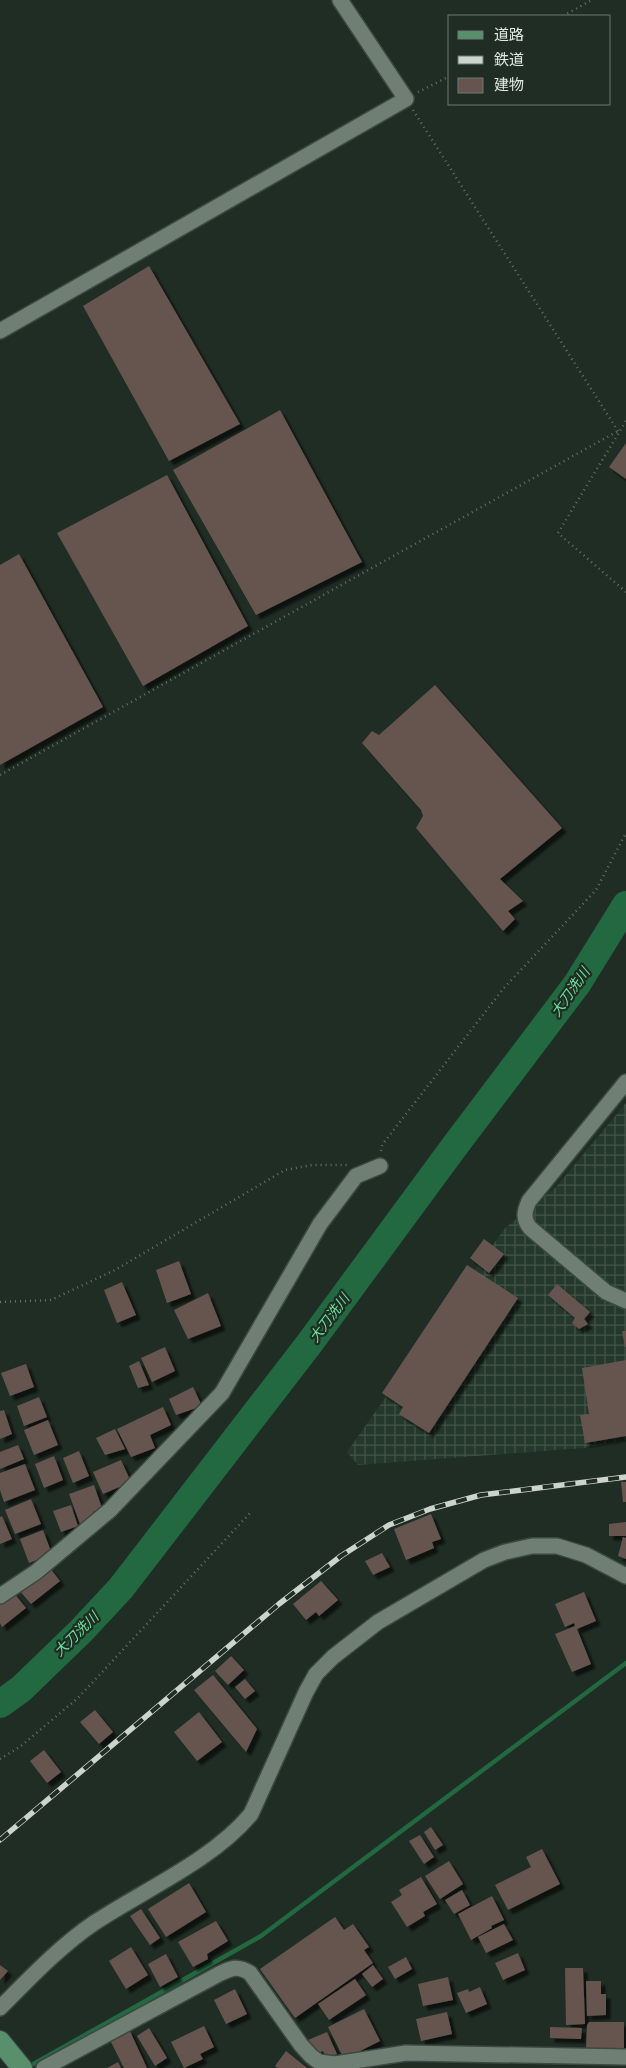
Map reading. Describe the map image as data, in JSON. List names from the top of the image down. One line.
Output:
{"water":["大刀洗川"],"legend":["道路","鉄道","建物"]}
